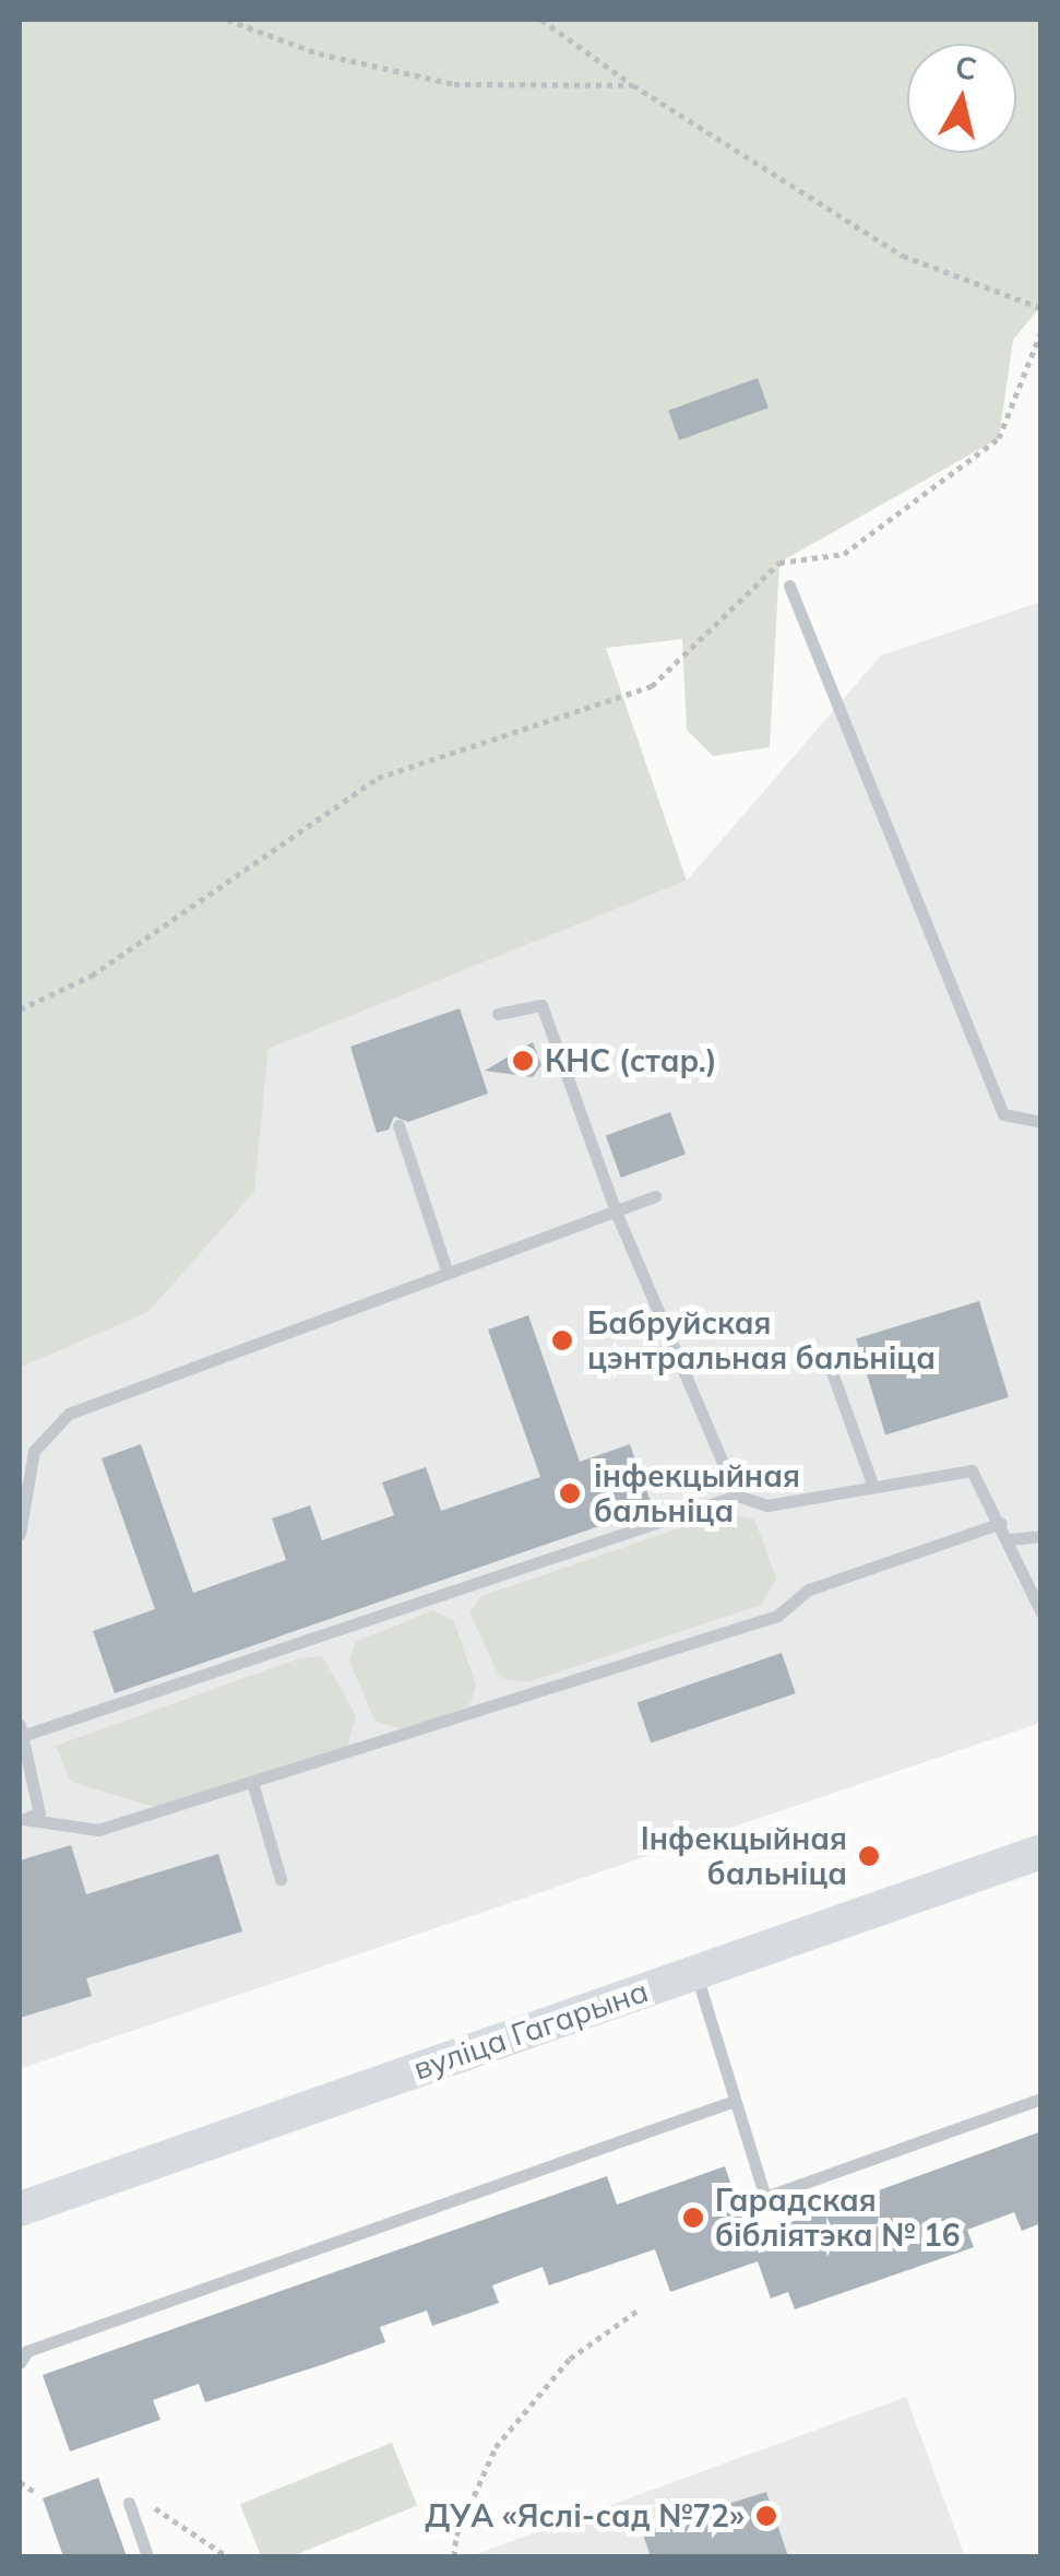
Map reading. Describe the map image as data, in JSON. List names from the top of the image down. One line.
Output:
{"streets":{"main road":["вуліца Гагарына"]},"places":["КНС (стар.)","Бабруйская цэнтральная бальніца","інфекцыйная бальніца","Інфекцыйная бальніца","Гарадская бібліятэка № 16","ДУА «Яслі-сад №72»"],"north":"top"}
